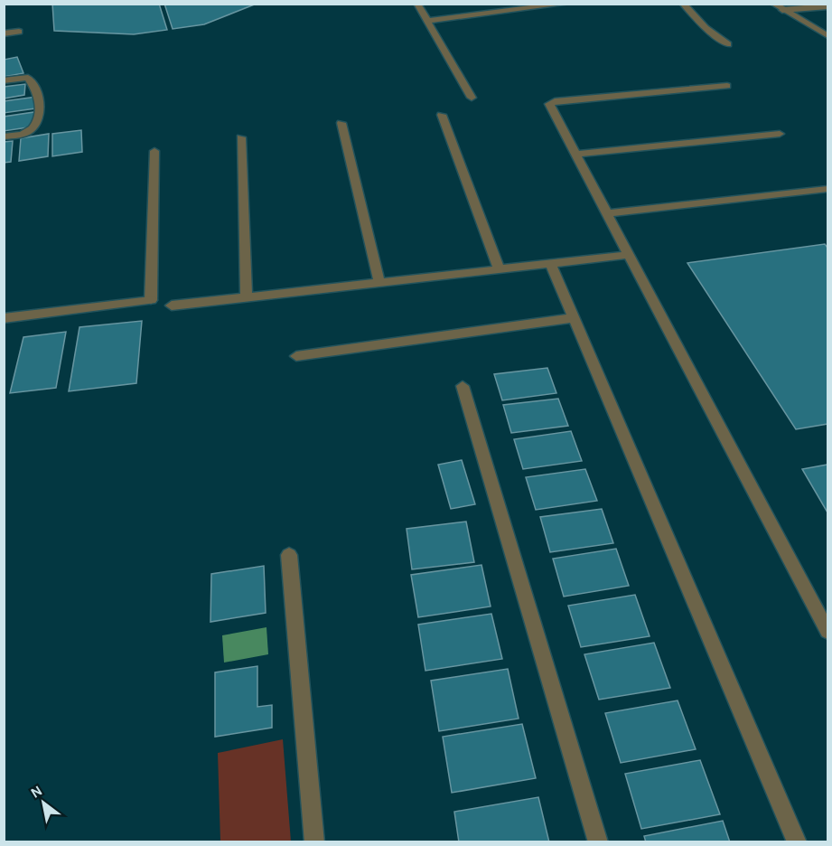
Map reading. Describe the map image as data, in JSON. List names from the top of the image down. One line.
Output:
{"north":"top left"}
